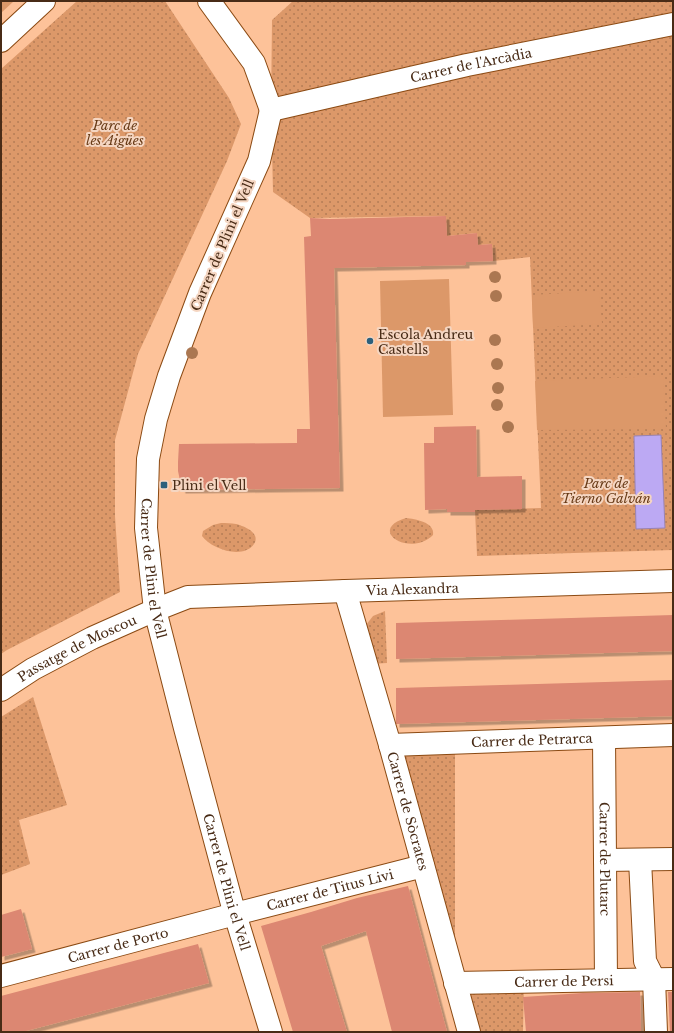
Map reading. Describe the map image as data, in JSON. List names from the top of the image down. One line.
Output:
{"streets":{"street":["Carrer de l'Arcàdia","Carrer de Plini el Vell","Via Alexandra","Passatge de Moscou","Carrer de Petrarca","Carrer de Sòcrates","Carrer de Plutarc","Carrer de Titus Livi","Carrer de Porto","Carrer de Persi"]},"crossings":[["Carrer de l'Arcàdia","Carrer de Plini el Vell"],["Carrer de Plini el Vell","Via Alexandra"],["Carrer de Plini el Vell","Passatge de Moscou"],["Carrer de Plini el Vell","Carrer de Titus Livi"],["Carrer de Plini el Vell","Carrer de Porto"],["Via Alexandra","Passatge de Moscou"],["Via Alexandra","Carrer de Sòcrates"],["Carrer de Petrarca","Carrer de Sòcrates"],["Carrer de Petrarca","Carrer de Plutarc"],["Carrer de Sòcrates","Carrer de Titus Livi"],["Carrer de Sòcrates","Carrer de Persi"],["Carrer de Plutarc","Carrer de Persi"],["Carrer de Titus Livi","Carrer de Porto"]],"parks":["Parc de les Aigües","Parc de Tierno Galván"],"places":{"other":["Escola Andreu Castells"],"transit":["Plini el Vell"]}}
